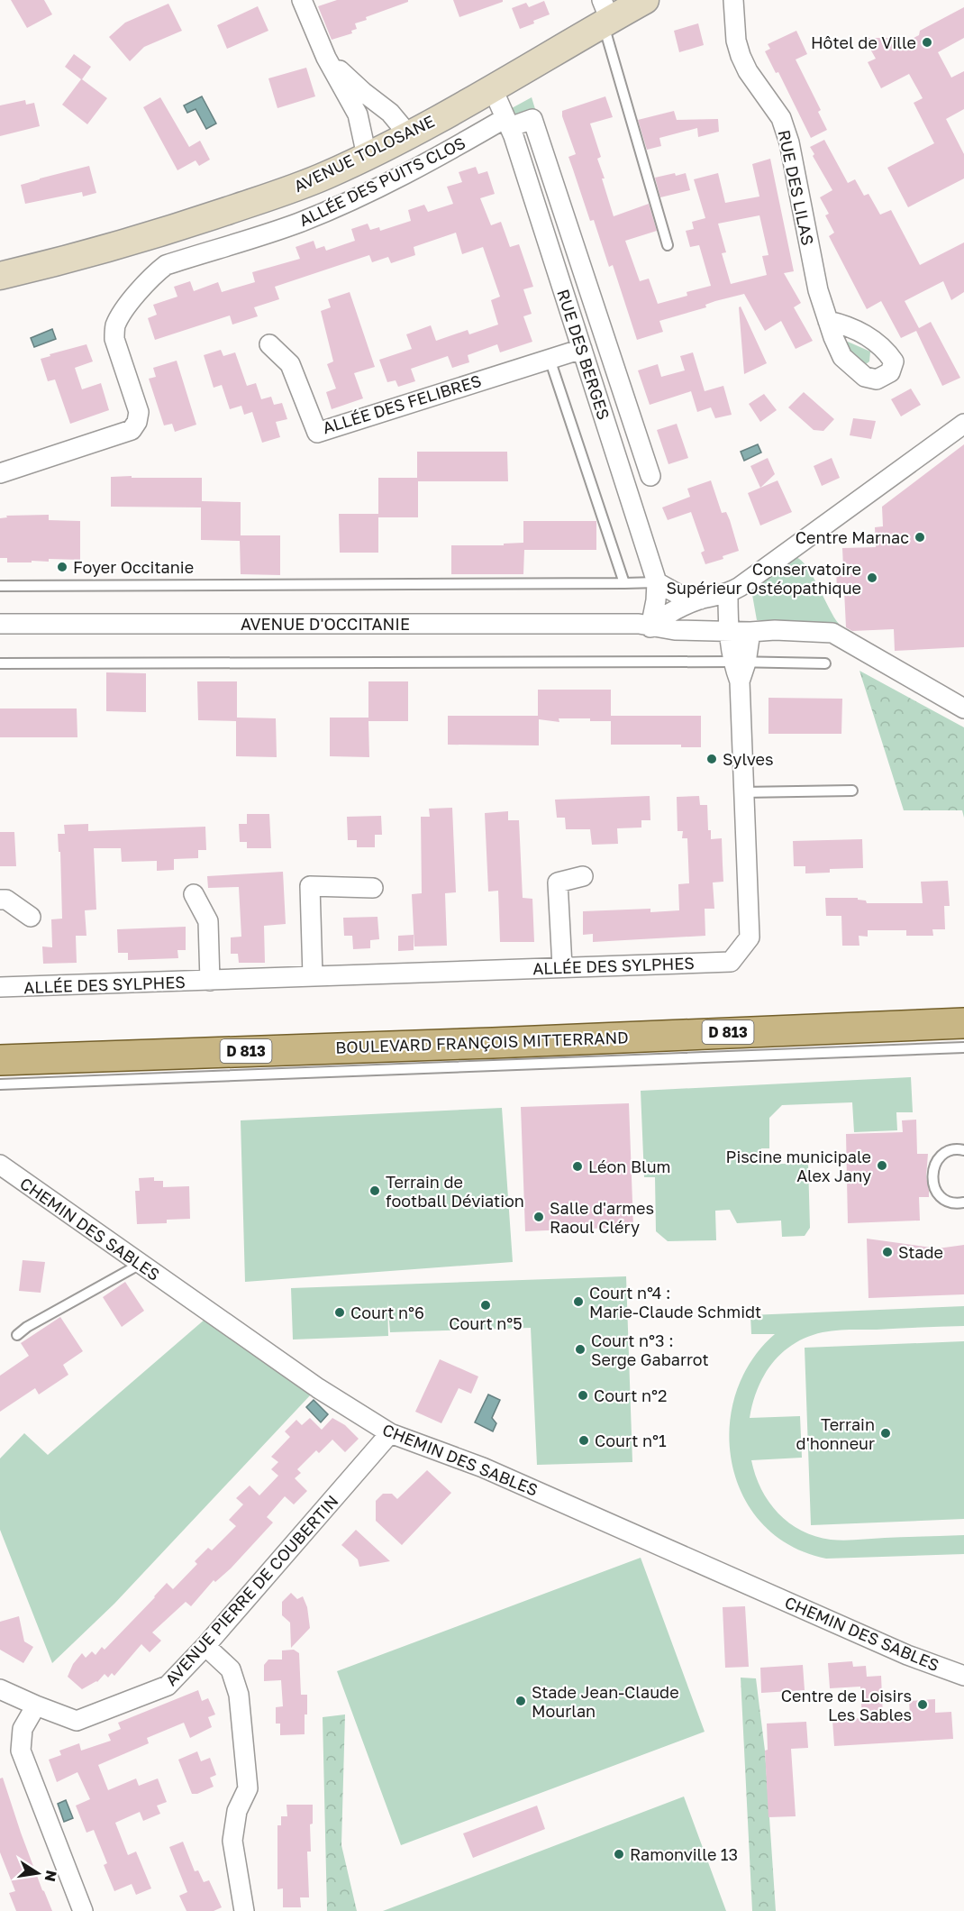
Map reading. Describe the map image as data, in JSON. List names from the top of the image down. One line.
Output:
{"streets":{"main road":["AVENUE TOLOSANE","D 813","BOULEVARD FRANÇOIS MITTERRAND"],"street":["ALLÉE DES PUITS CLOS","RUE DES LILAS","RUE DES BERGES","ALLÉE DES FELIBRES","AVENUE D'OCCITANIE","ALLÉE DES SYLPHES","CHEMIN DES SABLES","AVENUE PIERRE DE COUBERTIN"]},"crossings":[["AVENUE TOLOSANE","RUE DES BERGES"],["ALLÉE DES PUITS CLOS","RUE DES BERGES"],["RUE DES BERGES","ALLÉE DES FELIBRES"],["AVENUE D'OCCITANIE","ALLÉE DES SYLPHES"],["CHEMIN DES SABLES","AVENUE PIERRE DE COUBERTIN"]],"places":["Hôtel de Ville","Centre Marnac","Foyer Occitanie","Conservatoire Supérieur Ostéopathique","Sylves","Piscine municipale Alex Jany","Léon Blum","Terrain de football Déviation","Salle d'armes Raoul Cléry","Stade","Court n°4 : Marie-Claude Schmidt","Court n°5","Court n°6","Court n°3 : Serge Gabarrot","Court n°2","Terrain d'honneur","Court n°1","Stade Jean-Claude Mourlan","Centre de Loisirs Les Sables","Ramonville 13"],"north":"right"}
